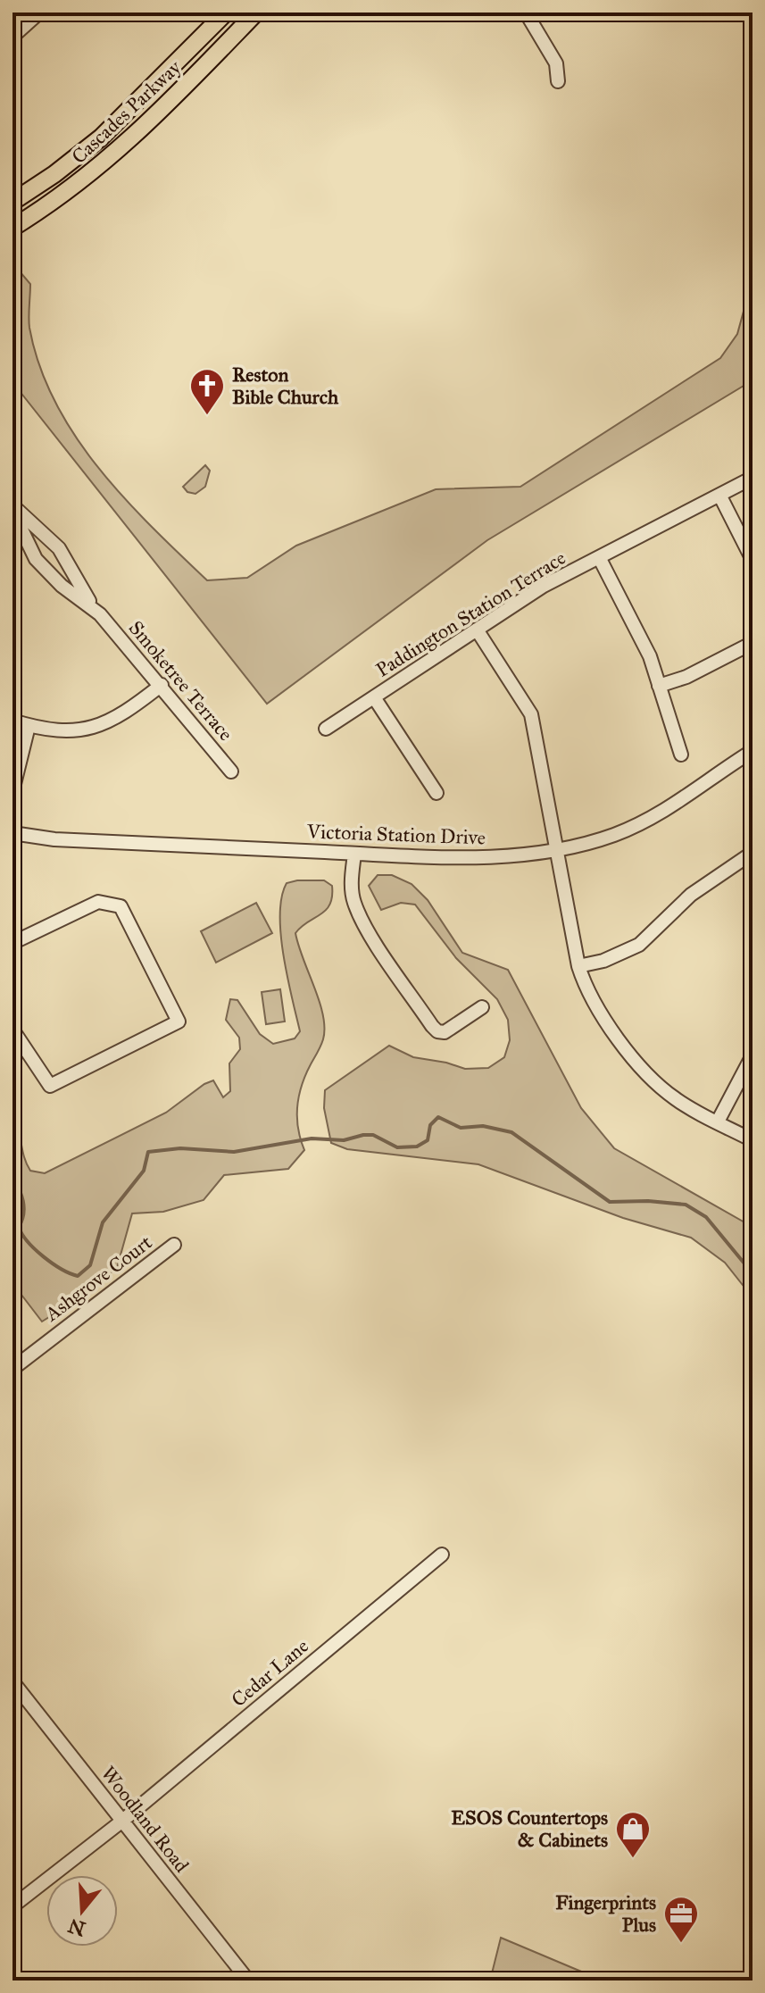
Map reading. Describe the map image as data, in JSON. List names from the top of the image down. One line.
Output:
{"streets":{"main road":["Cascades Parkway"],"street":["Paddington Station Terrace","Smoketree Terrace","Victoria Station Drive","Ashgrove Court","Cedar Lane","Woodland Road"]},"crossings":[["Cedar Lane","Woodland Road"]],"places":{"church":["Reston Bible Church"],"shop":["ESOS Countertops & Cabinets"],"office":["Fingerprints Plus"]},"north":"bottom"}
